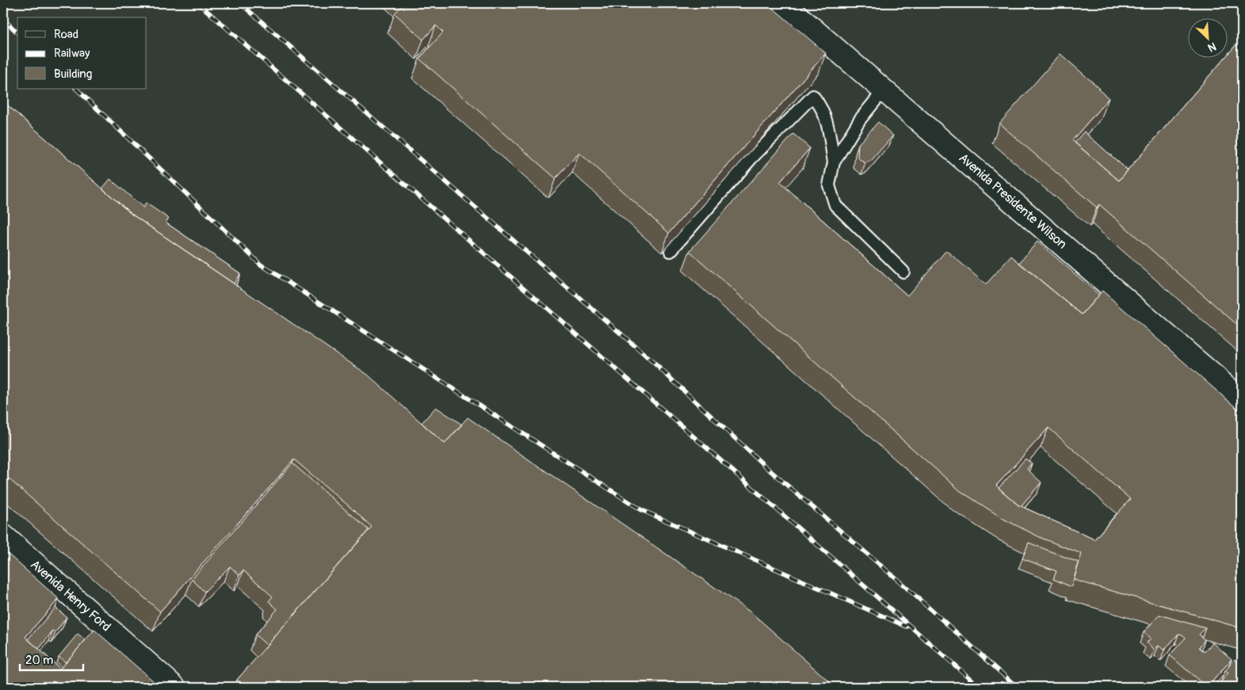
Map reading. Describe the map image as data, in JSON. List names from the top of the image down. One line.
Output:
{"streets":{"main road":["Avenida Presidente Wilson","Avenida Henry Ford"]},"legend":["Road","Railway","Building"],"scale_bar":"20 m","north":"bottom right"}
